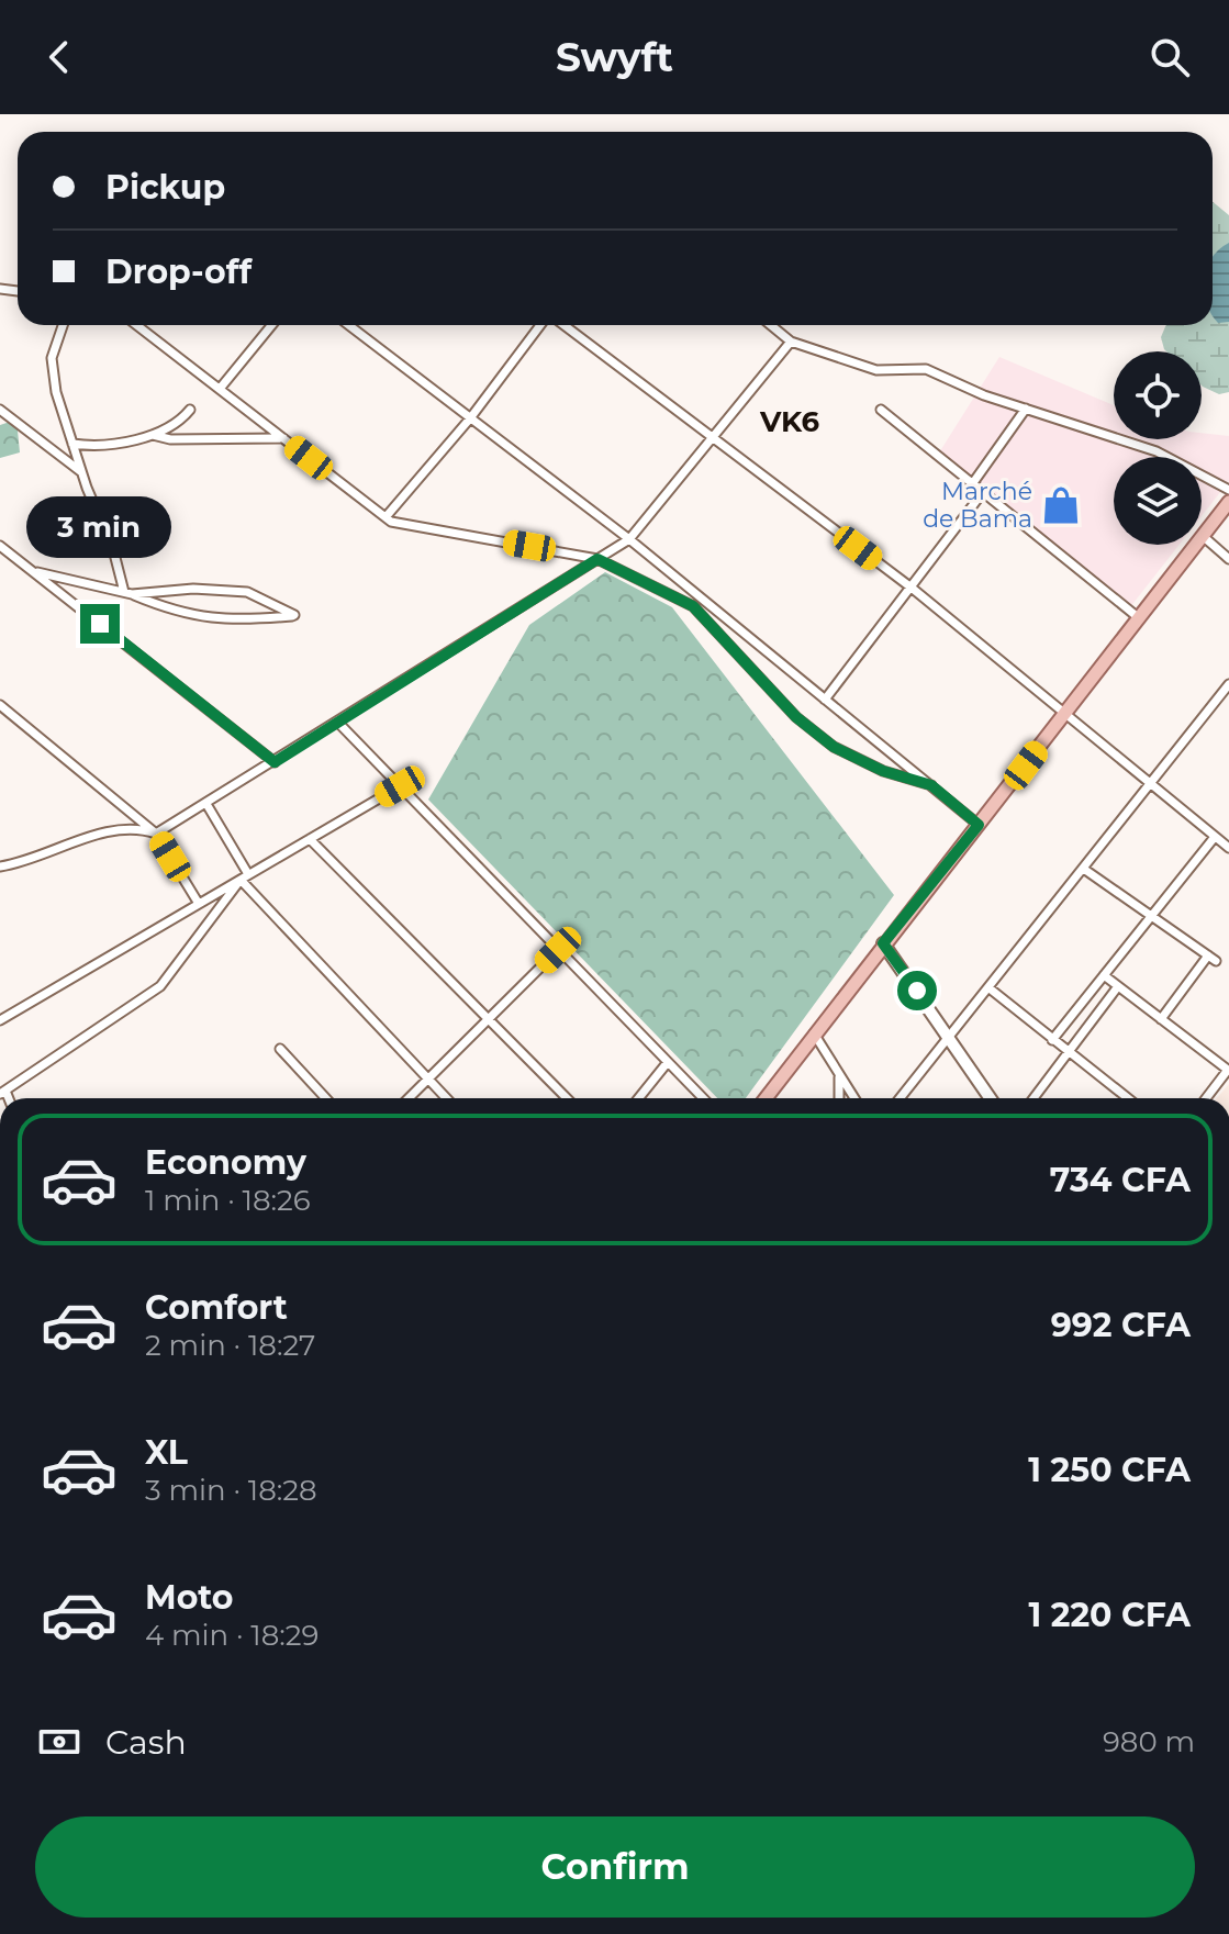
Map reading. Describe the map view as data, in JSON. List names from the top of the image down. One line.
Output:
{"districts":["VK6"],"places":{"shop":["Marché de Bama"]},"page":{"header":"Swyft","banner":["Pickup","Drop-off"],"bubble":"3 min","list":[{"name":"Economy","note":"1 min · 18:26","value":"734 CFA"},{"name":"Comfort","note":"2 min · 18:27","value":"992 CFA"},{"name":"XL","note":"3 min · 18:28","value":"1 250 CFA"},{"name":"Moto","note":"4 min · 18:29","value":"1 220 CFA"}],"pay":["Cash","980 m"],"buttons":"Confirm"}}
